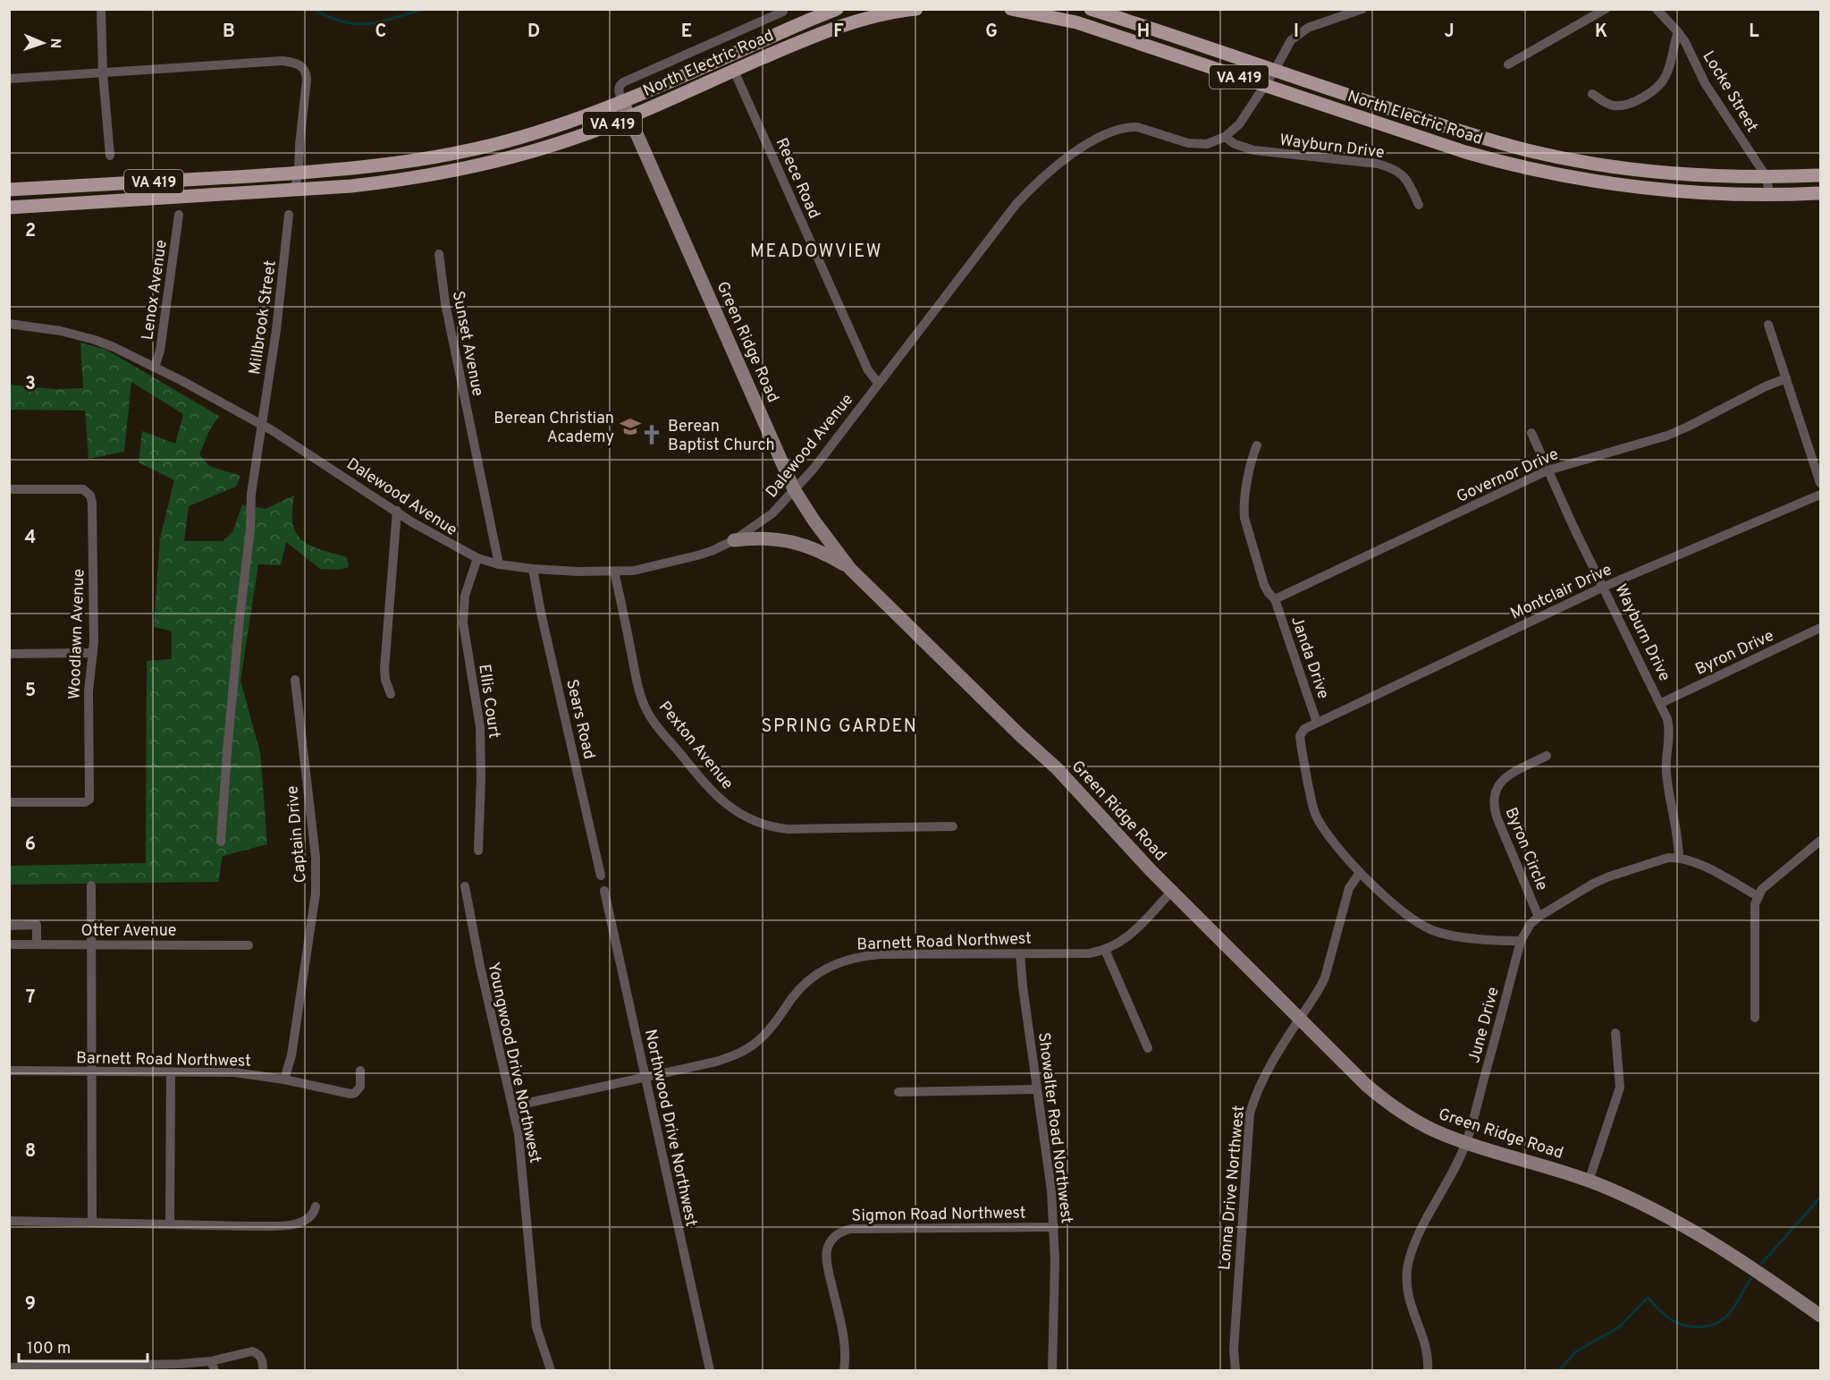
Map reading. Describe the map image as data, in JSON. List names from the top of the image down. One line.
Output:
{"streets":{"main road":["North Electric Road","VA 419"],"street":["Locke Street","Wayburn Drive","Reece Road","Lenox Avenue","Millbrook Street","Green Ridge Road","Sunset Avenue","Dalewood Avenue","Governor Drive","Montclair Drive","Woodlawn Avenue","Byron Drive","Janda Drive","Ellis Court","Sears Road","Pexton Avenue","Captain Drive","Byron Circle","Otter Avenue","Barnett Road Northwest","June Drive","Youngwood Drive Northwest","Northwood Drive Northwest","Showalter Road Northwest","Lonna Drive Northwest","Sigmon Road Northwest"]},"crossings":[["North Electric Road","VA 419"],["North Electric Road","Locke Street"],["North Electric Road","Reece Road"],["North Electric Road","Green Ridge Road"],["Wayburn Drive","Dalewood Avenue"],["Wayburn Drive","Governor Drive"],["Wayburn Drive","Montclair Drive"],["Wayburn Drive","Byron Drive"],["Wayburn Drive","June Drive"],["Reece Road","Dalewood Avenue"],["Lenox Avenue","Dalewood Avenue"],["Millbrook Street","Dalewood Avenue"],["Green Ridge Road","Dalewood Avenue"],["Green Ridge Road","Barnett Road Northwest"],["Green Ridge Road","June Drive"],["Green Ridge Road","Lonna Drive Northwest"],["Sunset Avenue","Dalewood Avenue"],["Dalewood Avenue","Ellis Court"],["Dalewood Avenue","Sears Road"],["Dalewood Avenue","Pexton Avenue"],["Governor Drive","Janda Drive"],["Montclair Drive","Janda Drive"],["Janda Drive","June Drive"],["Janda Drive","Lonna Drive Northwest"],["Captain Drive","Barnett Road Northwest"],["Byron Circle","June Drive"],["Barnett Road Northwest","Youngwood Drive Northwest"],["Barnett Road Northwest","Northwood Drive Northwest"],["Barnett Road Northwest","Showalter Road Northwest"],["Showalter Road Northwest","Sigmon Road Northwest"]],"districts":["MEADOWVIEW","SPRING GARDEN"],"places":{"school or university":["Berean Christian Academy"],"church":["Berean Baptist Church"]},"scale_bar":"100 m","north":"right","grid":{"columns":["B","C","D","E","F","G","H","I","J","K","L"],"rows":["2","3","4","5","6","7","8","9"]}}
